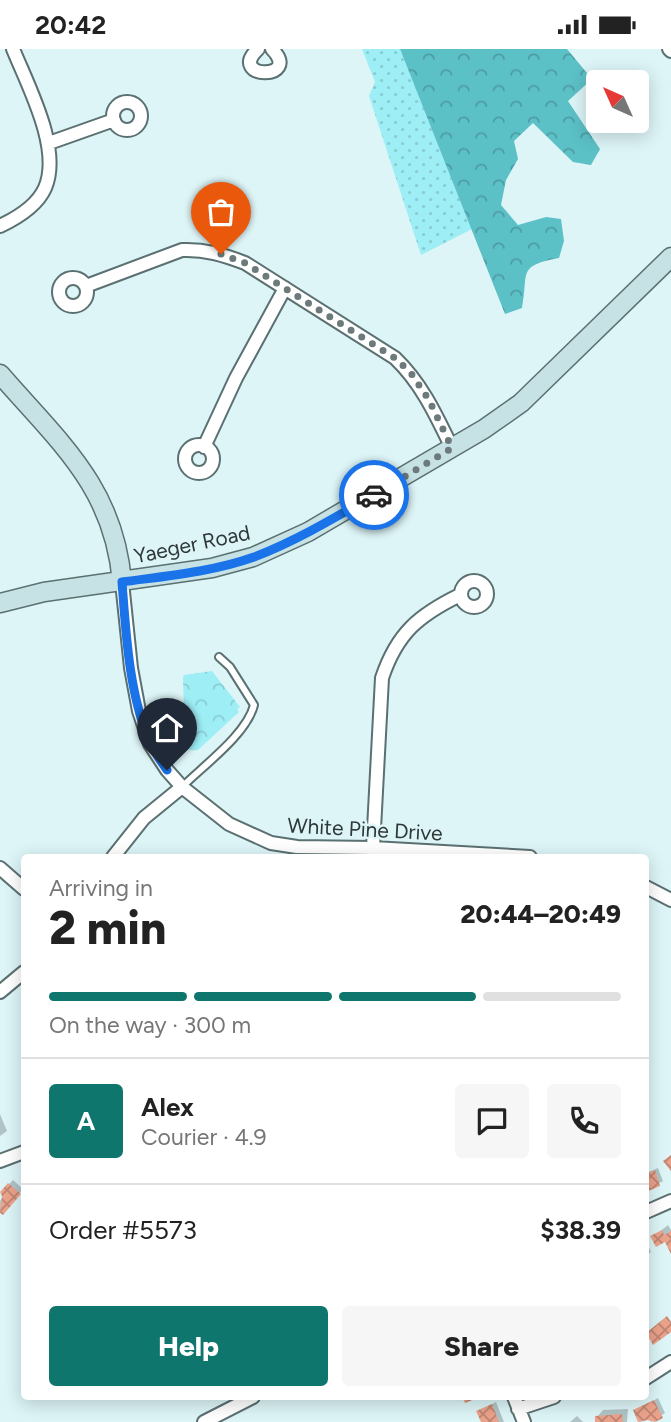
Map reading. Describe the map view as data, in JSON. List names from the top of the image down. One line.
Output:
{"streets":{"street":["Yaeger Road","White Pine Drive"]},"crossings":[["Yaeger Road","White Pine Drive"]],"north":"top left","page":{"status":"20:42","heading":["2 min","Arriving in","20:44–20:49"],"panel":["Alex","Courier · 4.9","Order #5573","$38.39"],"bar":"On the way · 300 m","round":"A","buttons":["Help","Share"]}}
